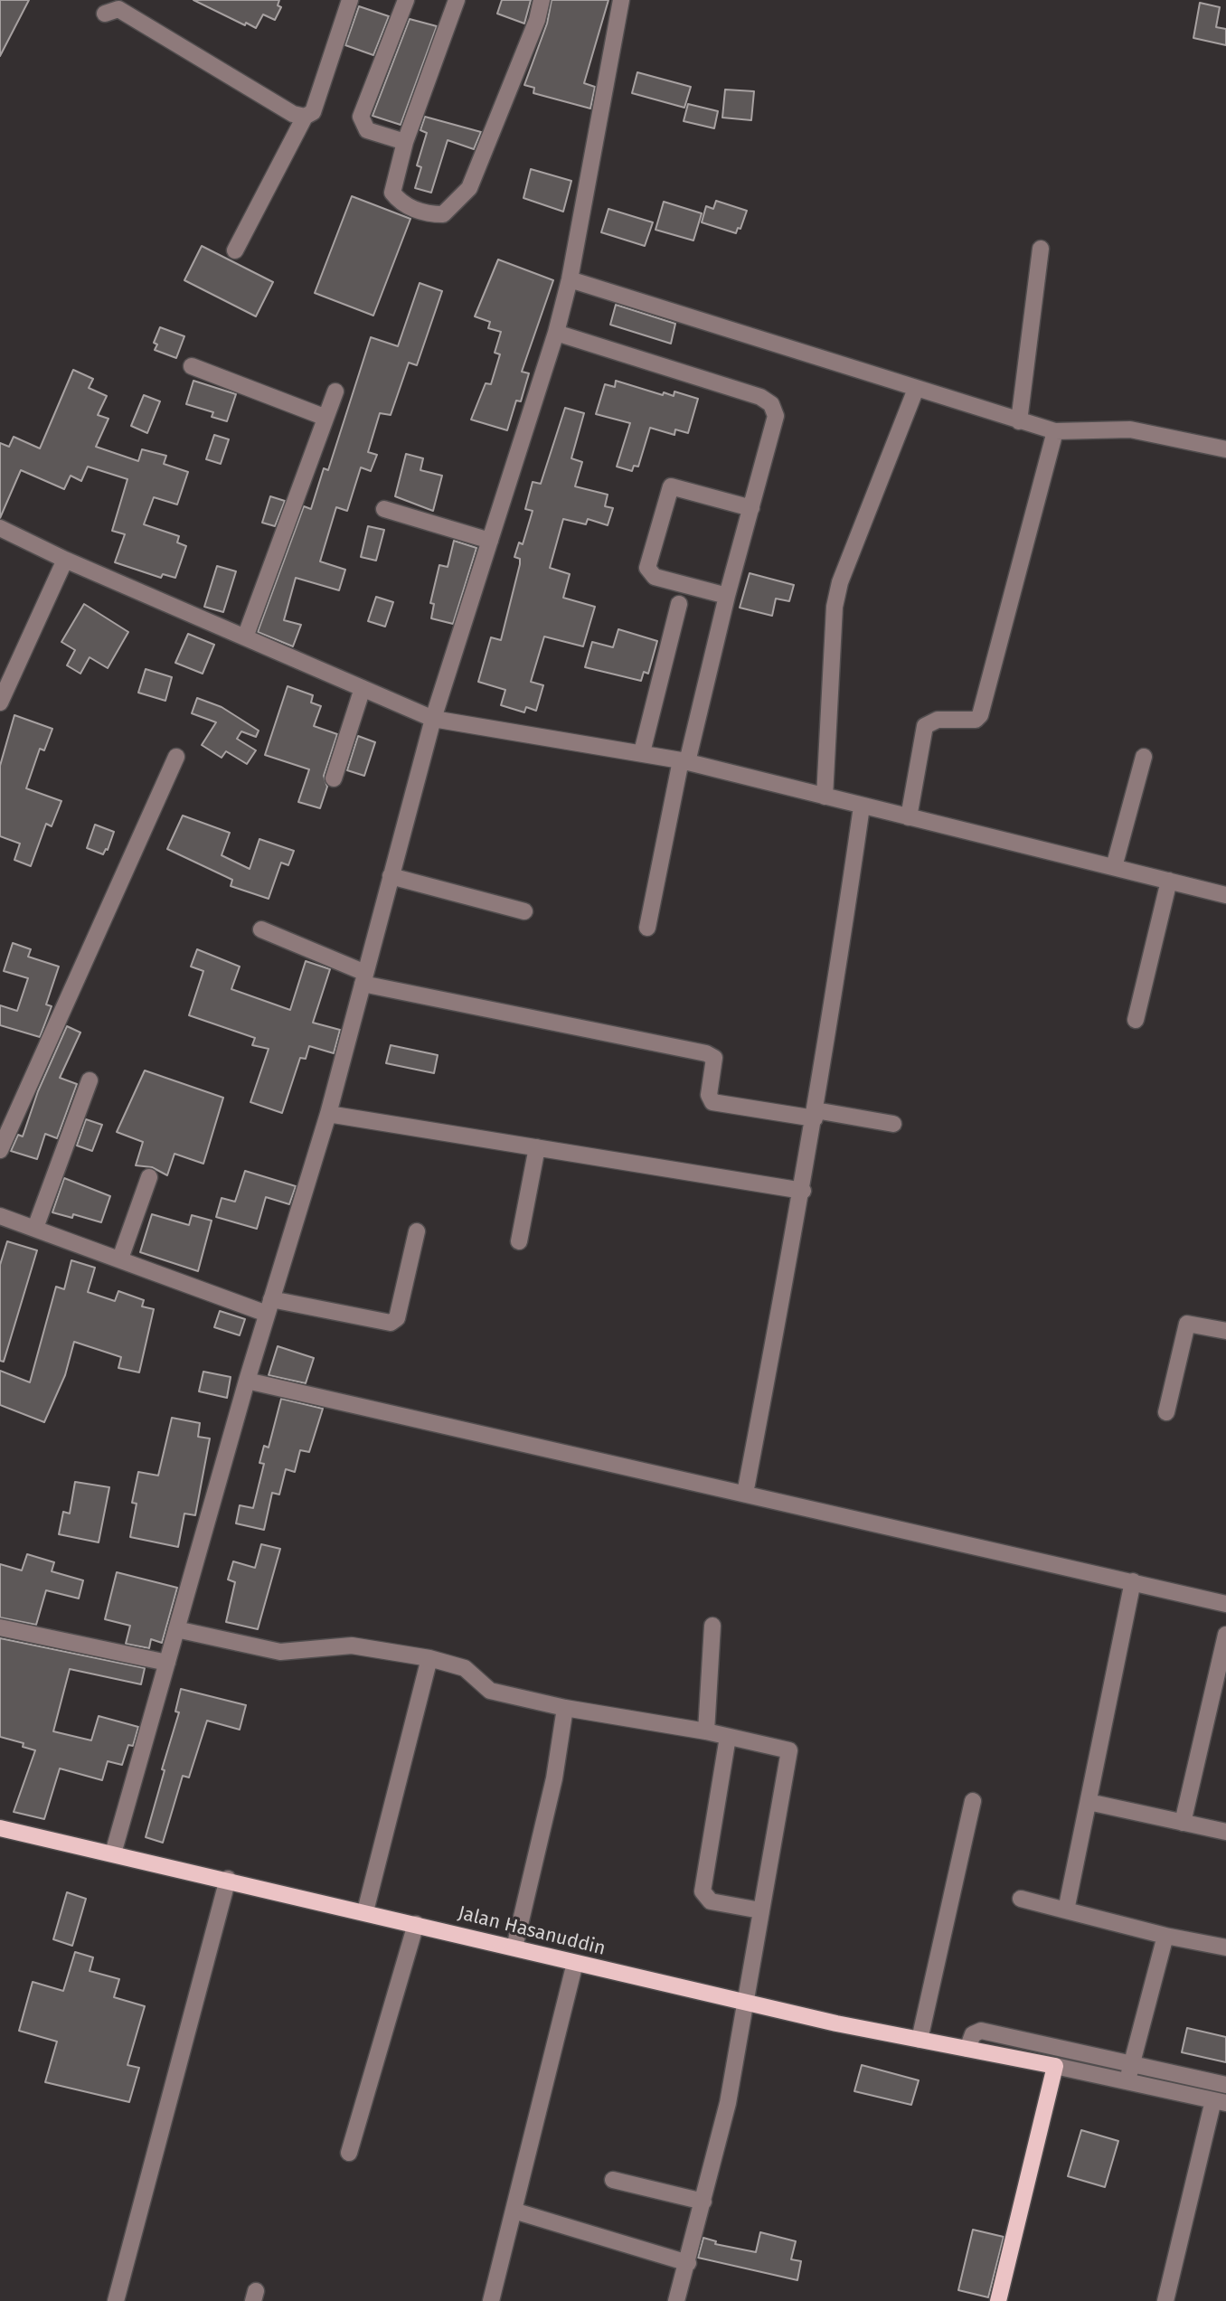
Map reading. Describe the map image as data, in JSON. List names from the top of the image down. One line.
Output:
{"streets":{"main road":["Jalan Hasanuddin"]}}
